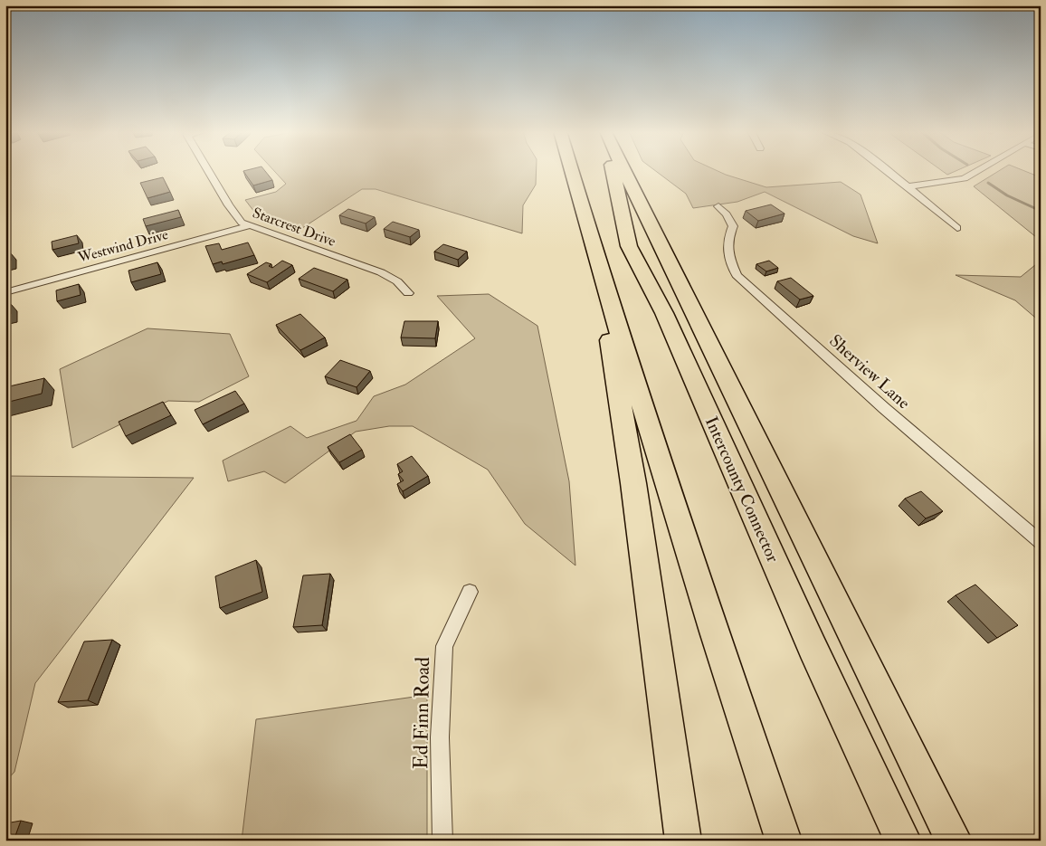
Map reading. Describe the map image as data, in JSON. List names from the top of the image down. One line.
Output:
{"streets":{"highway":["Intercounty Connector"],"street":["Starcrest Drive","Westwind Drive","Sherview Lane","Ed Finn Road"]},"crossings":[["Starcrest Drive","Westwind Drive"]]}
